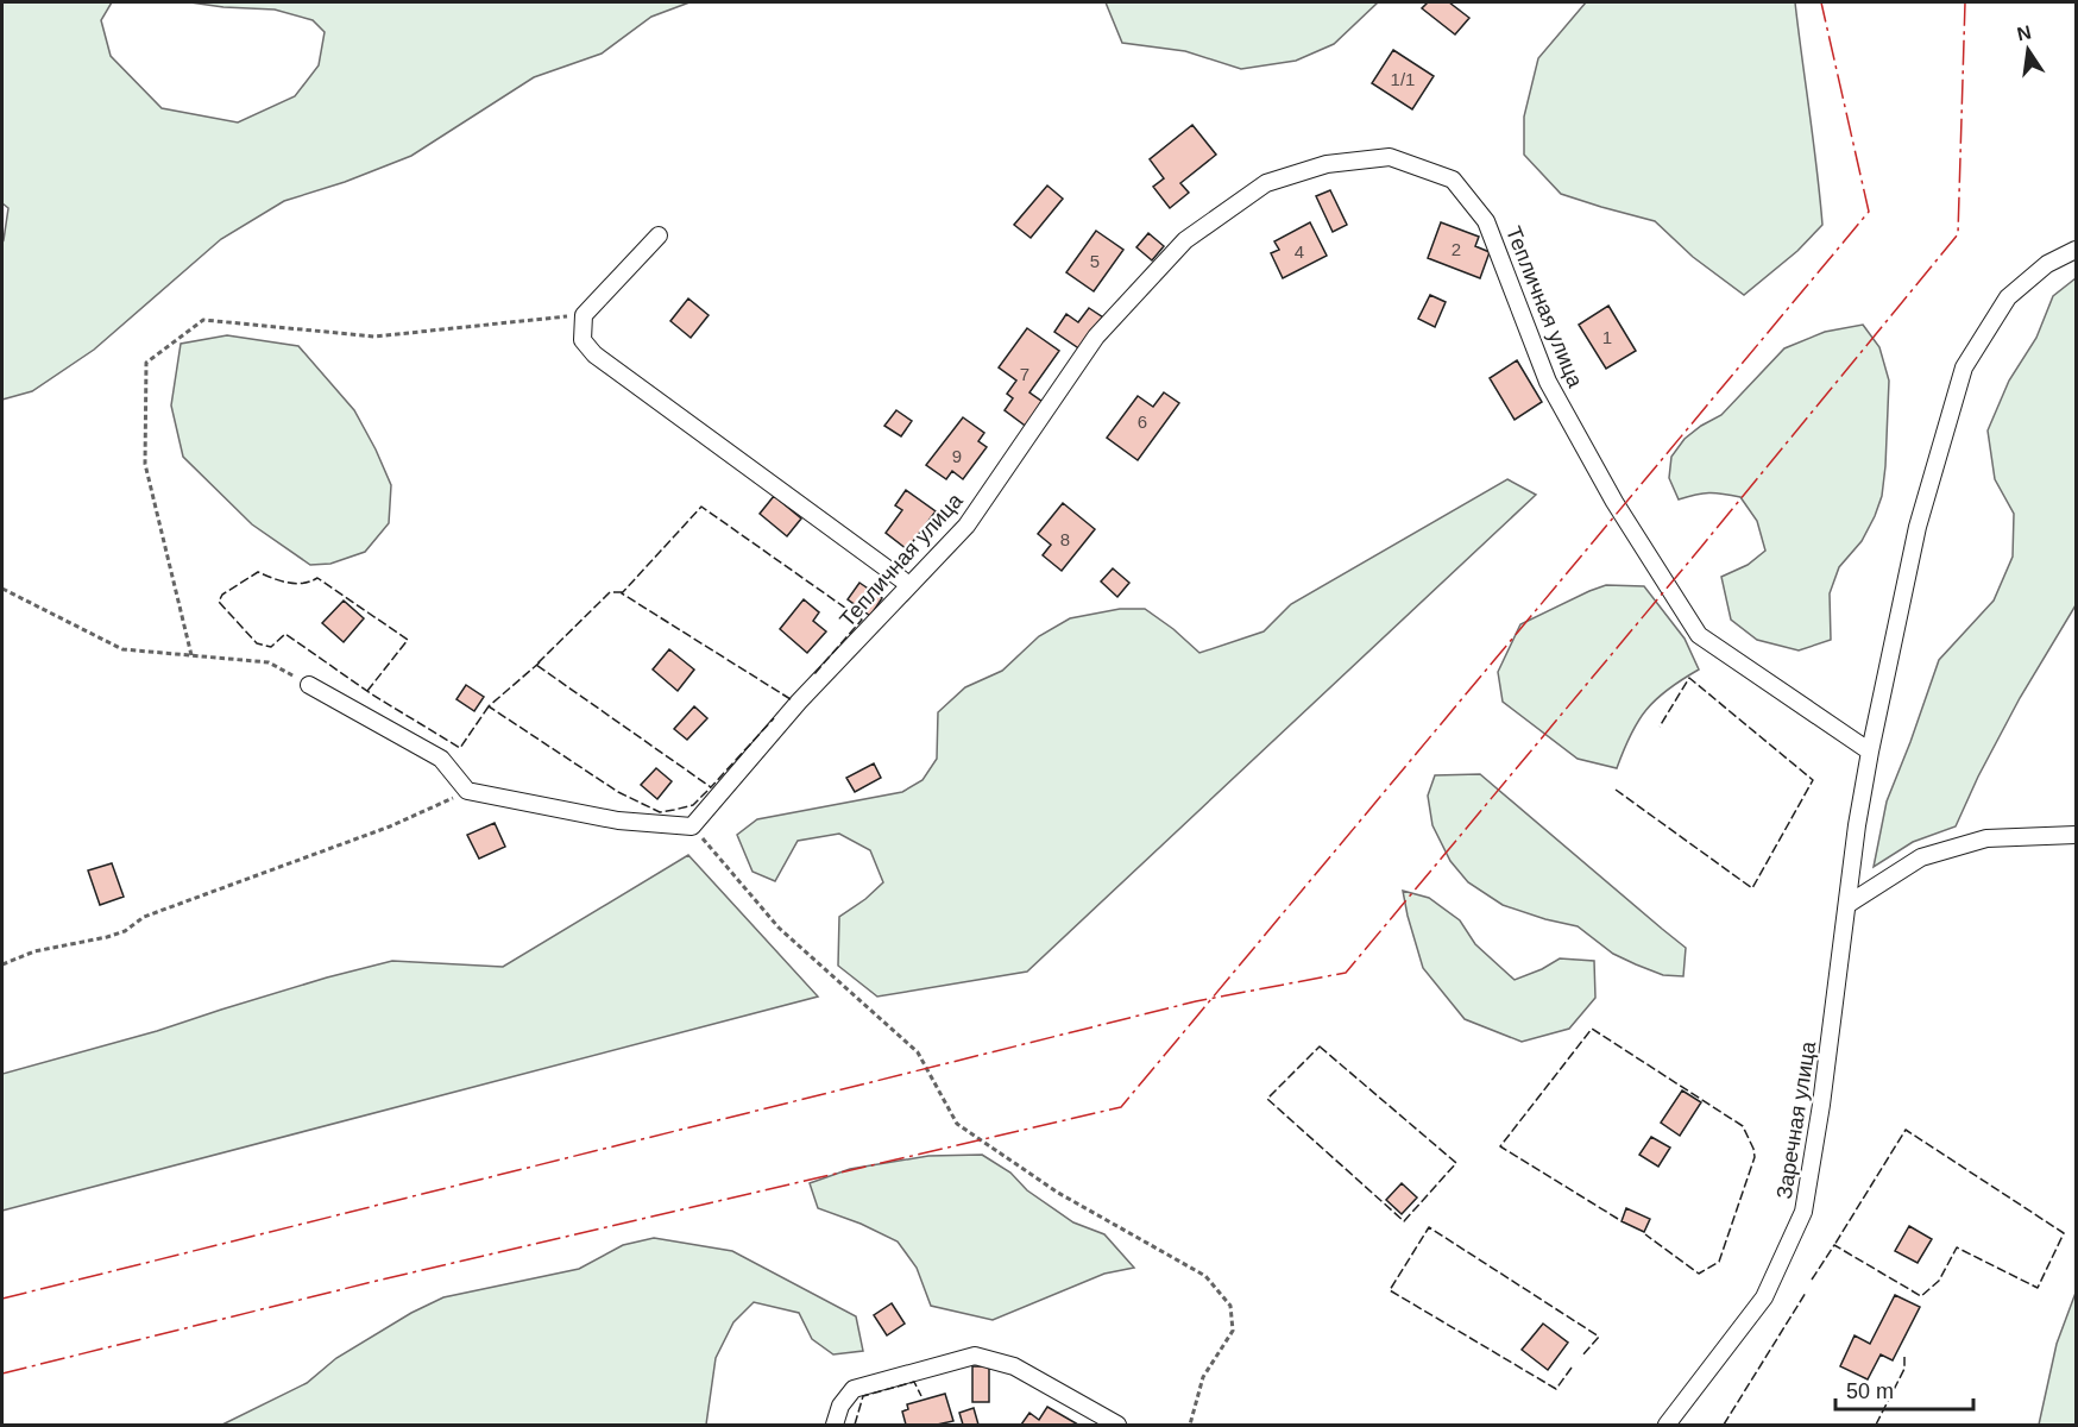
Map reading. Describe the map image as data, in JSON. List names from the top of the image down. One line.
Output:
{"streets":{"street":["Тепличная улица","Заречная улица"]},"crossings":[["Тепличная улица","Заречная улица"]],"house_numbers":["1/1","2","4","5","1","7","6","9","8"],"scale_bar":"50 m","north":"top"}
